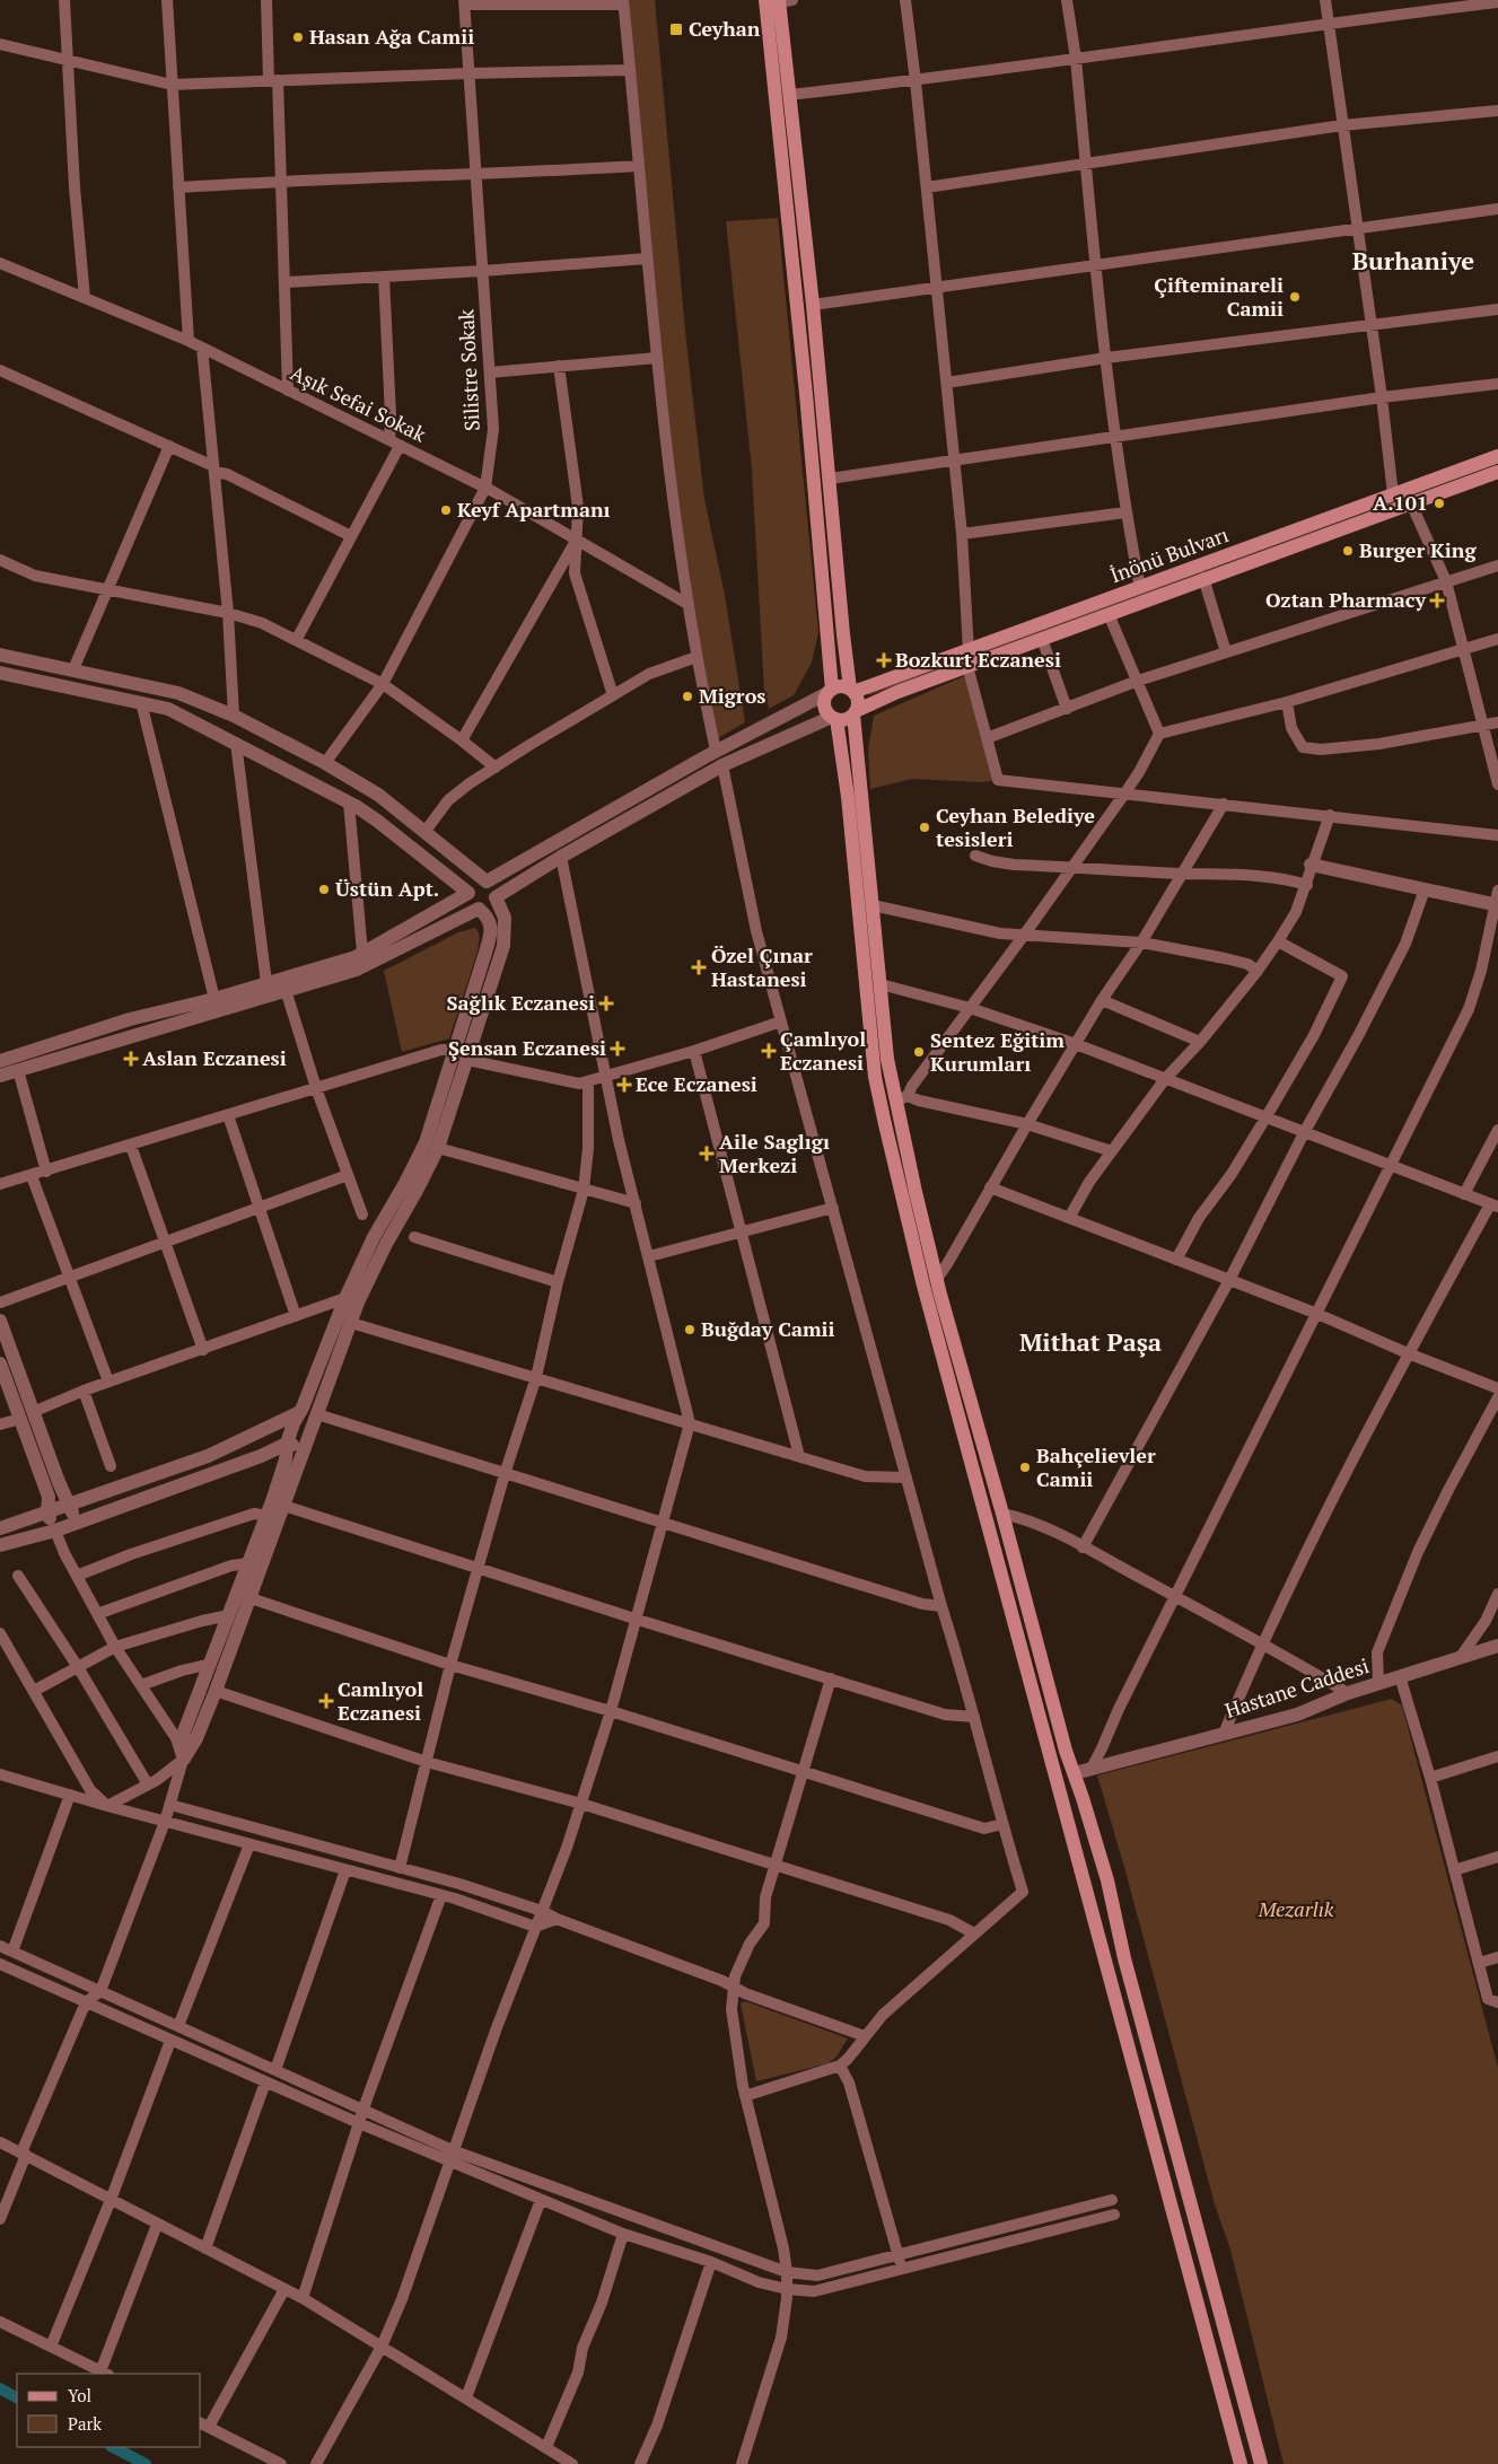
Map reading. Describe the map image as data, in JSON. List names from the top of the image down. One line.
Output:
{"streets":{"main road":["İnönü Bulvarı"],"street":["Silistre Sokak","Aşık Sefai Sokak","Hastane Caddesi"]},"crossings":[["Silistre Sokak","Aşık Sefai Sokak"]],"districts":["Burhaniye","Mithat Paşa"],"parks":["Mezarlık"],"places":{"transit":["Ceyhan"],"other":["Hasan Ağa Camii","Çifteminareli Camii","A.101","Keyf Apartmanı","Burger King","Migros","Ceyhan Belediye tesisleri","Üstün Apt.","Sentez Eğitim Kurumları","Buğday Camii","Bahçelievler Camii"],"health":["Oztan Pharmacy","Bozkurt Eczanesi","Özel Çınar Hastanesi","Sağlık Eczanesi","Şensan Eczanesi","Çamlıyol Eczanesi","Aslan Eczanesi","Ece Eczanesi","Aile Saglıgı Merkezi","Camlıyol Eczanesi"]},"legend":["Yol","Park"]}
